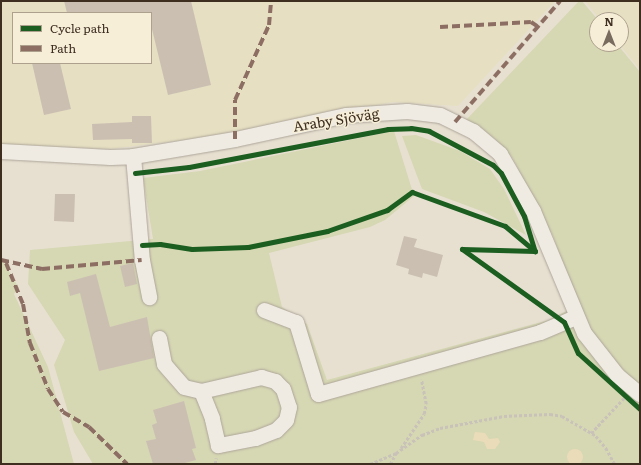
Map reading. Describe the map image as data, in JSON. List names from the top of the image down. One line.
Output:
{"streets":{"street":["Araby Sjöväg"]},"legend":["Cycle path","Path"],"north":"top"}
